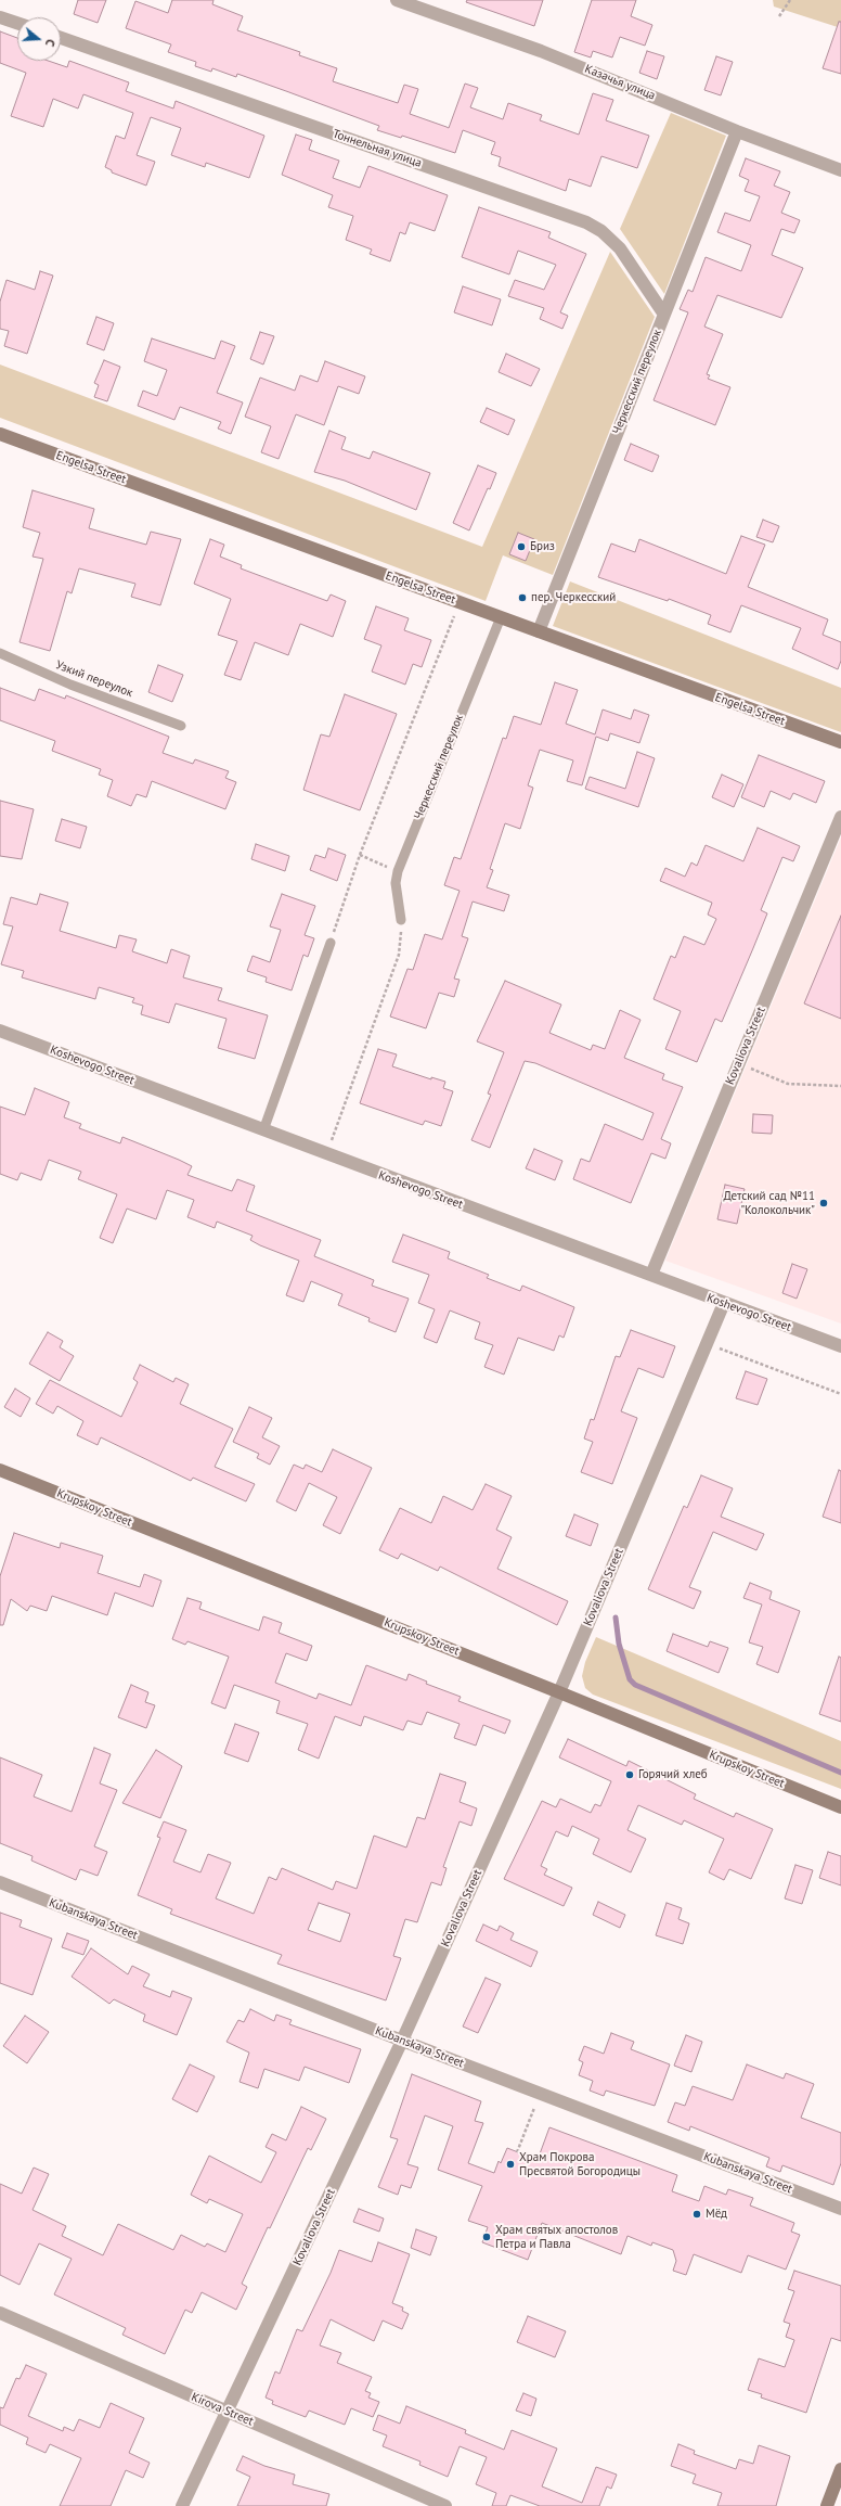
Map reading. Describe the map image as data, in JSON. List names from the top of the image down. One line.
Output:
{"streets":{"street":["Казачья улица","Тоннельная улица","Черкесский переулок","Engelsa Street","Kovaliova Street","Koshevogo Street","Krupskoy Street","Kubanskaya Street","Kirova Street"],"lane":["Узкий переулок"]},"crossings":[["Казачья улица","Черкесский переулок"],["Тоннельная улица","Черкесский переулок"],["Черкесский переулок","Engelsa Street"],["Kovaliova Street","Koshevogo Street"],["Kovaliova Street","Krupskoy Street"],["Kovaliova Street","Kubanskaya Street"],["Kovaliova Street","Kirova Street"]],"places":["Бриз","пер. Черкесский","Детский сад №11 \"Колокольчик\"","Горячий хлеб","Храм Покрова Пресвятой Богородицы","Мёд","Храм святых апостолов Петра и Павла"],"north":"right"}
